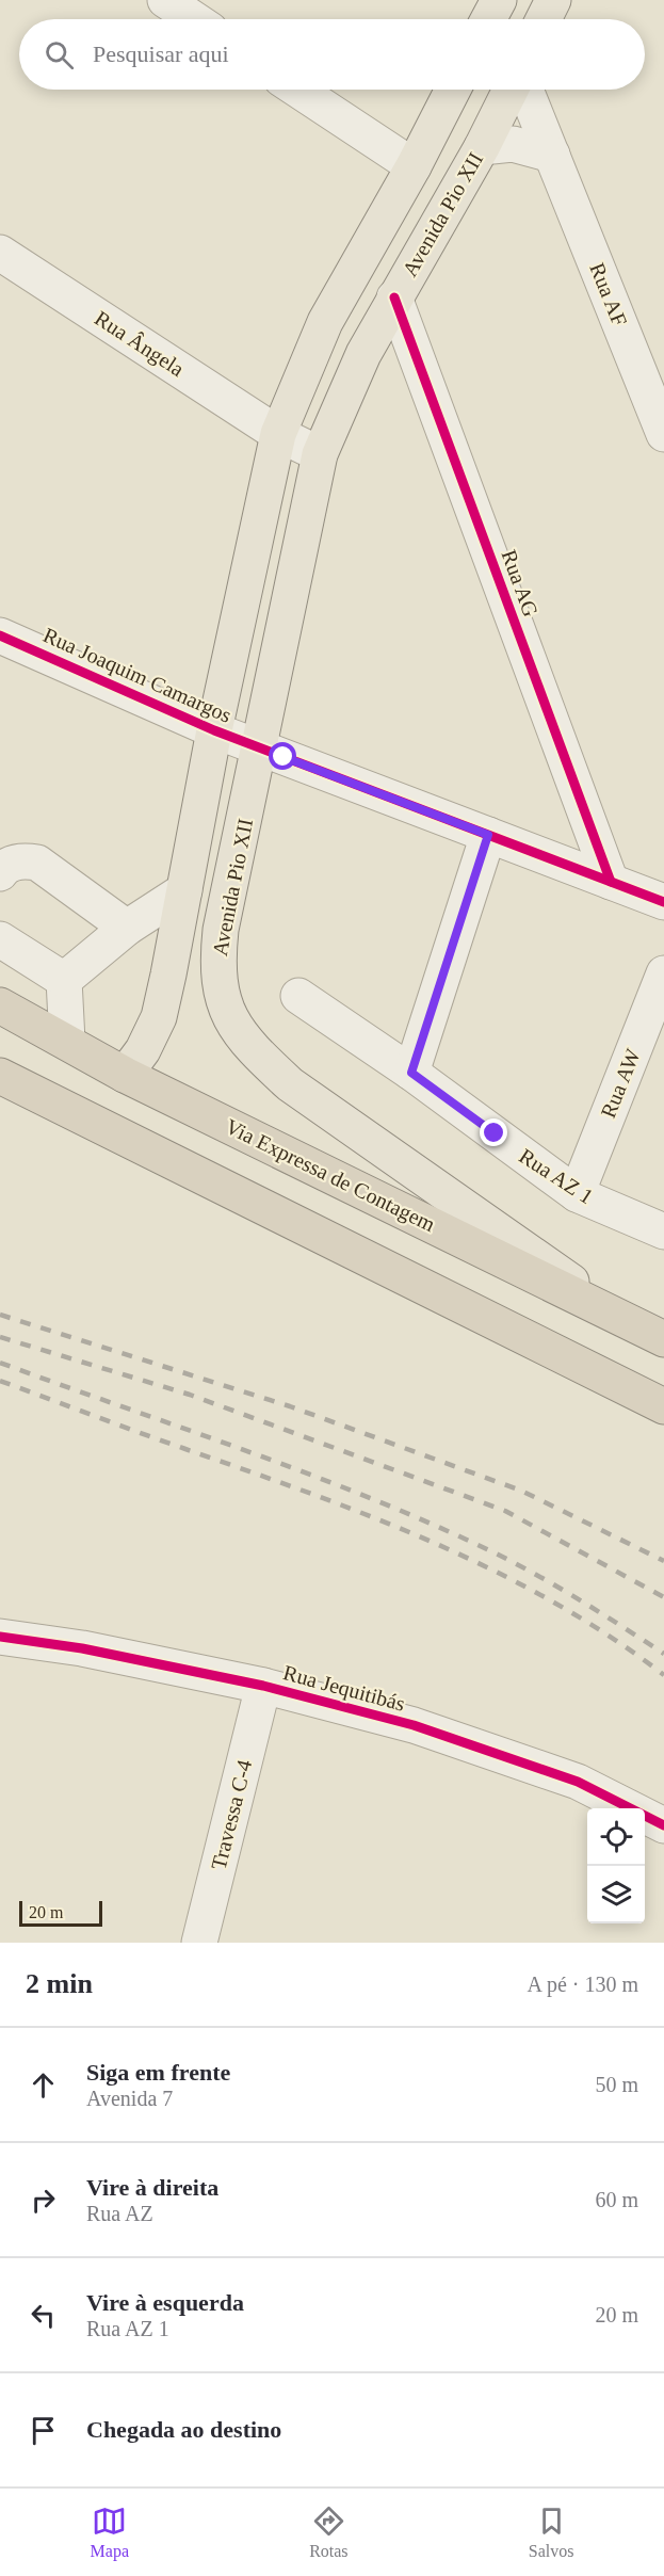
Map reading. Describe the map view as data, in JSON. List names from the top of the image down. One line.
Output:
{"streets":{"highway":["Via Expressa de Contagem"],"main road":["Avenida Pio XII"],"street":["Rua AF","Rua Ângela","Rua AG","Rua Joaquim Camargos","Rua AW","Rua AZ 1","Rua Jequitibás","Travessa C-4"]},"crossings":[["Avenida Pio XII","Rua AG"],["Avenida Pio XII","Rua Joaquim Camargos"],["Avenida Pio XII","Via Expressa de Contagem"],["Rua AG","Rua Joaquim Camargos"],["Rua AW","Rua AZ 1"],["Rua Jequitibás","Travessa C-4"]],"scale_bar":"20 m","page":{"search":"Pesquisar aqui","scale":"20 m","heading":["2 min","A pé · 130 m"],"list":[["Siga em frente","Avenida 7","50 m"],["Vire à direita","Rua AZ","60 m"],["Vire à esquerda","Rua AZ 1","20 m"],"Chegada ao destino"],"nav":["Mapa","Rotas","Salvos"]}}
